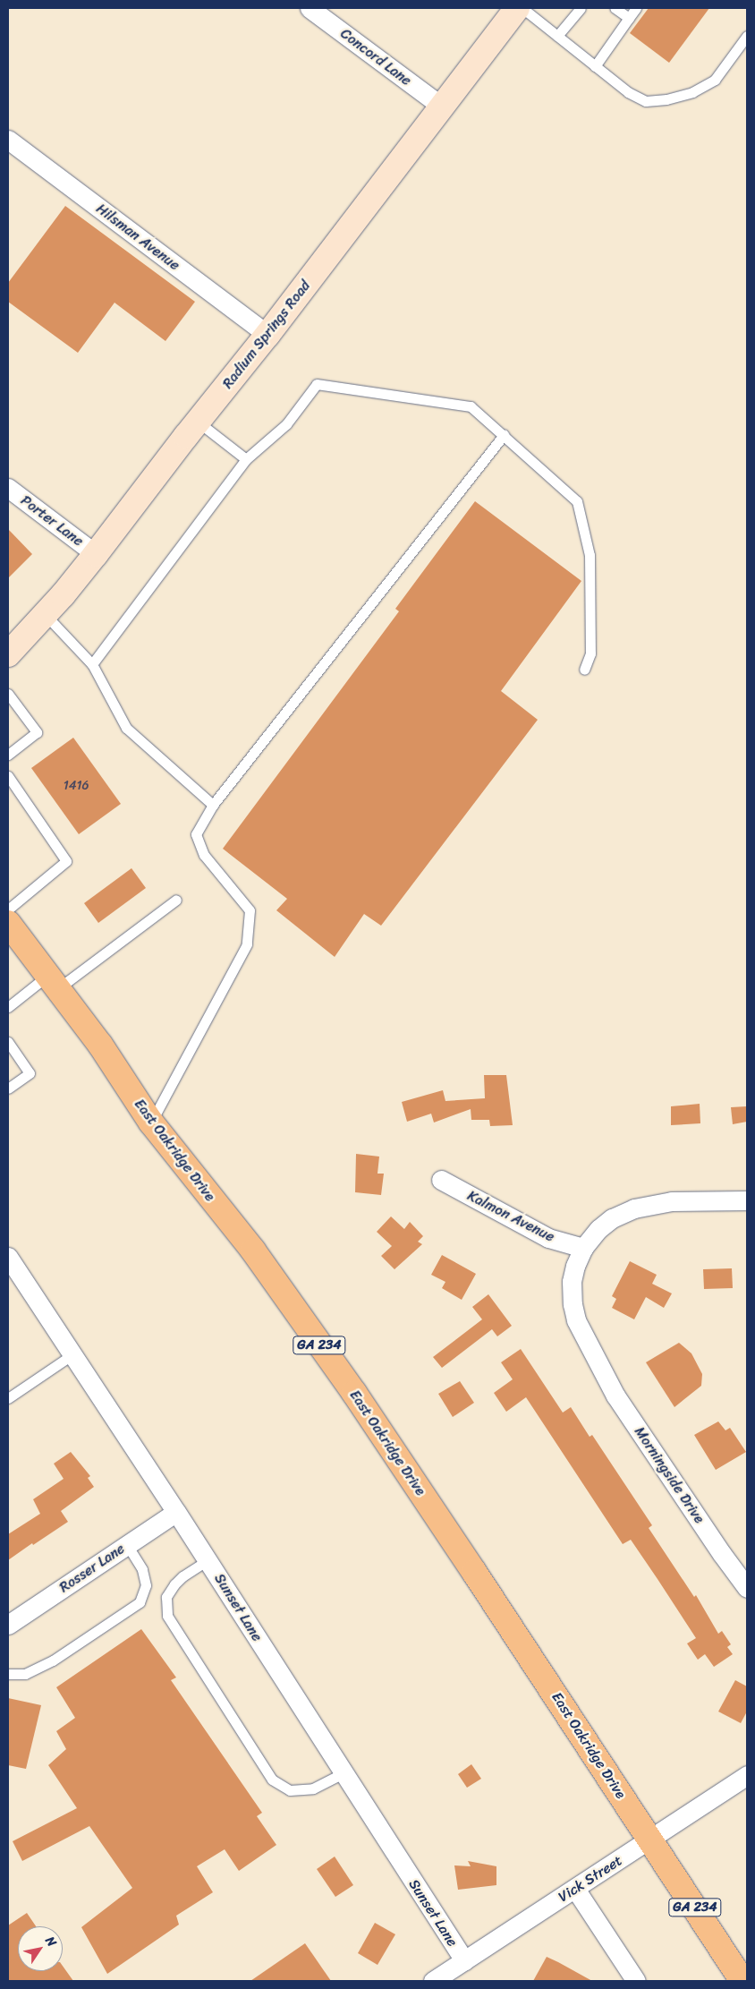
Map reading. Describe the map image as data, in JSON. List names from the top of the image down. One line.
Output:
{"streets":{"main road":["Radium Springs Road","East Oakridge Drive","GA 234"],"street":["Concord Lane","Hilsman Avenue","Porter Lane","Kalmon Avenue","Morningside Drive","Rosser Lane","Sunset Lane","Vick Street"]},"crossings":[["Concord Lane","Radium Springs Road"],["Hilsman Avenue","Radium Springs Road"],["Radium Springs Road","Porter Lane"],["East Oakridge Drive","Vick Street"],["Kalmon Avenue","Morningside Drive"],["Rosser Lane","Sunset Lane"],["Sunset Lane","Vick Street"]],"house_numbers":["1416"],"north":"top right"}
